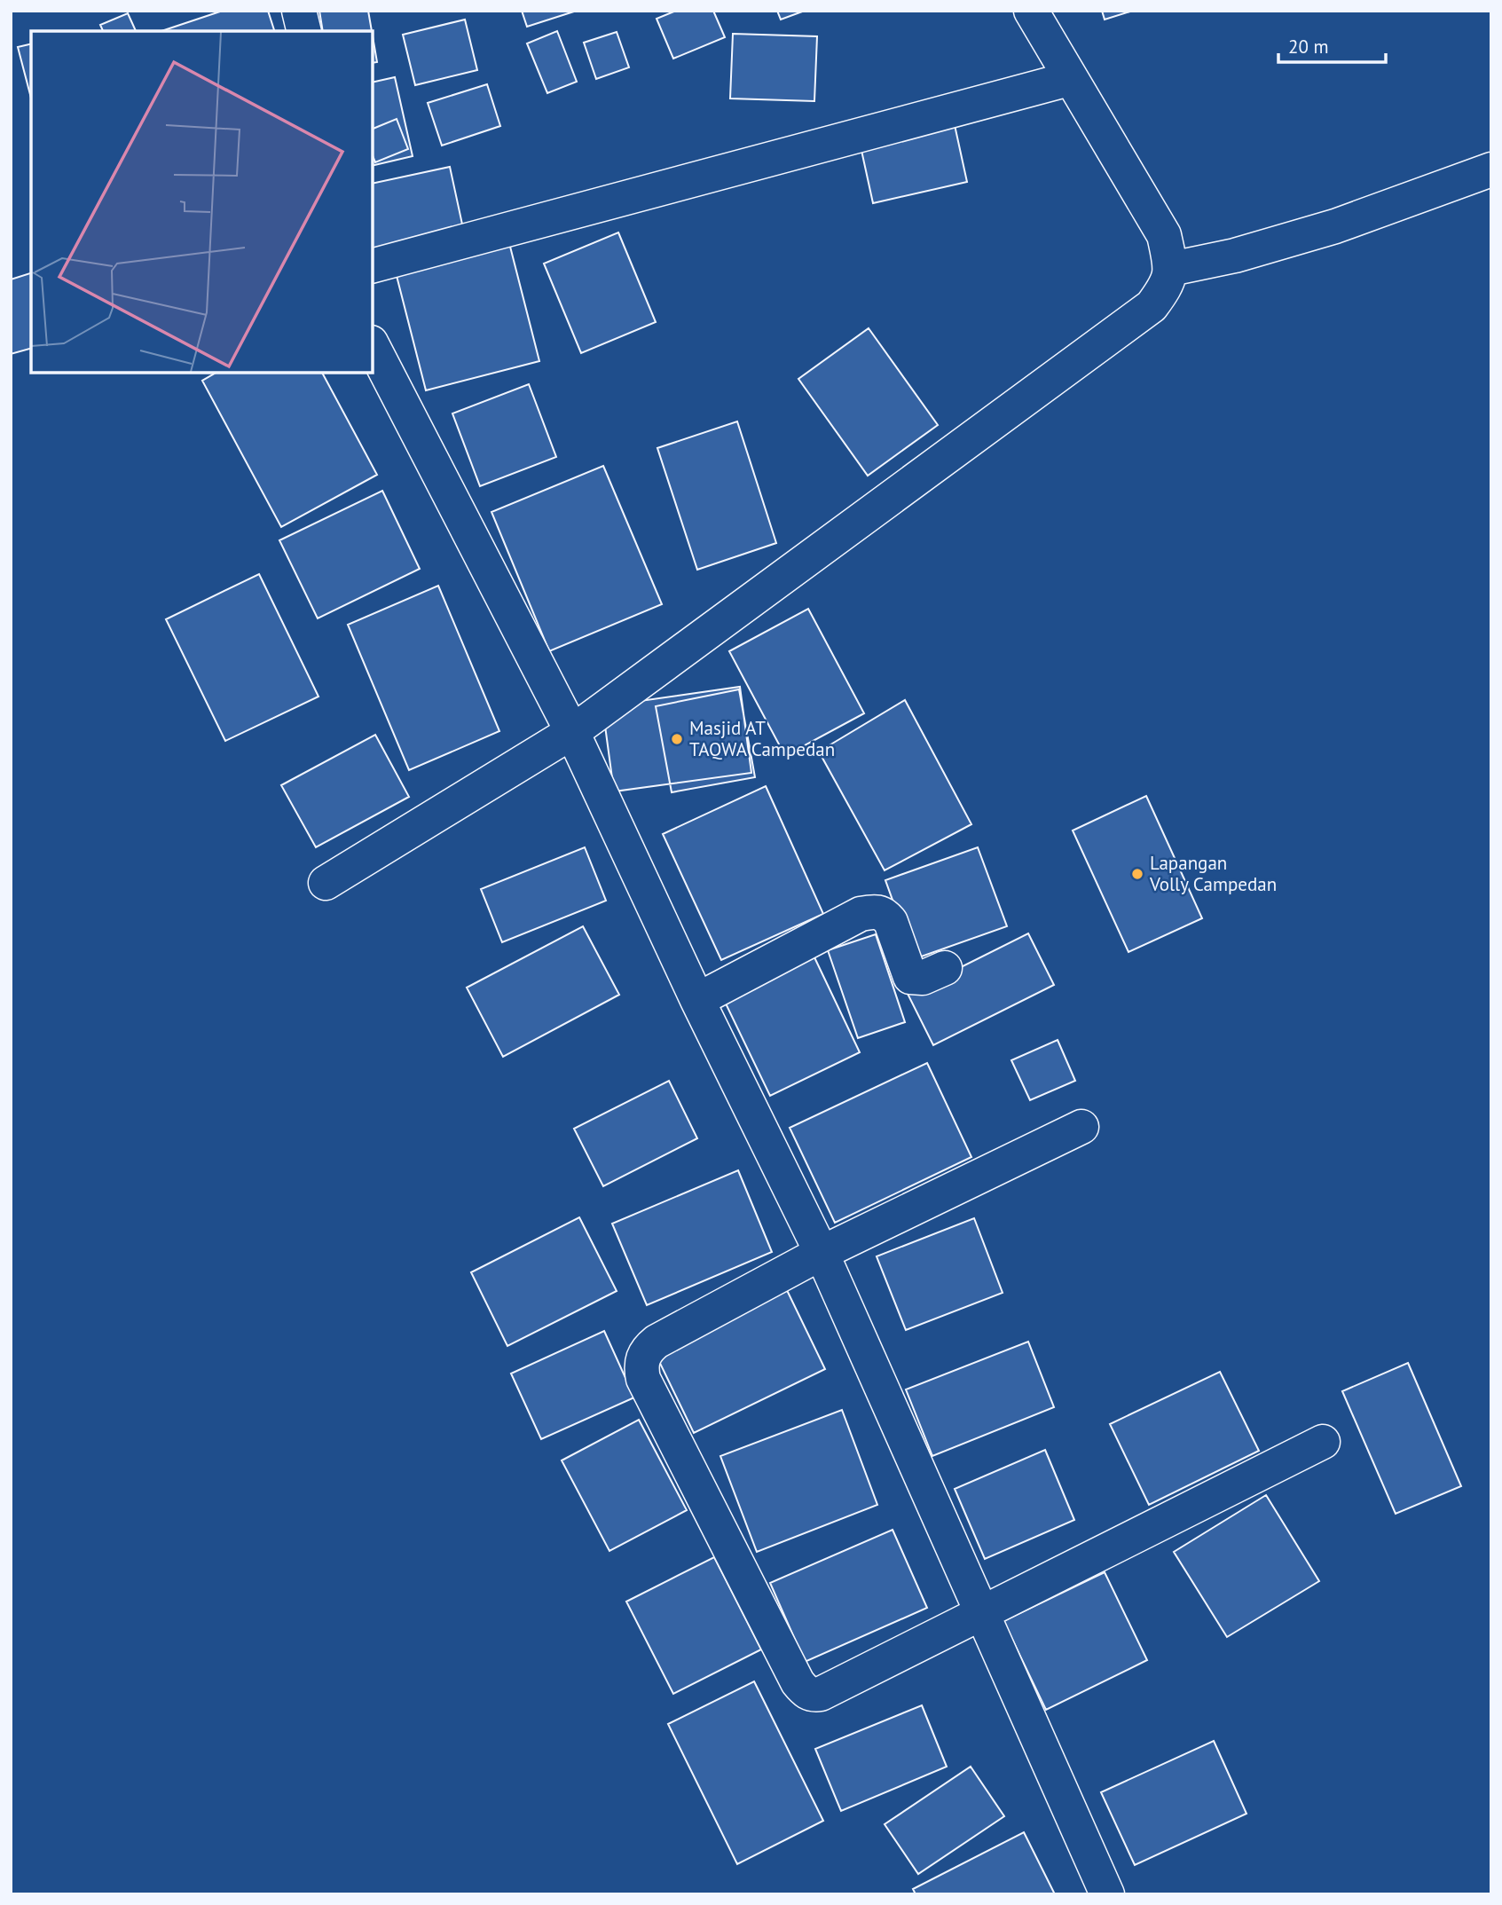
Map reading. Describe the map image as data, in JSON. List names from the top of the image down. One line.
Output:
{"places":["Masjid AT TAQWA Campedan","Lapangan Volly Campedan"],"scale_bar":"20 m"}
